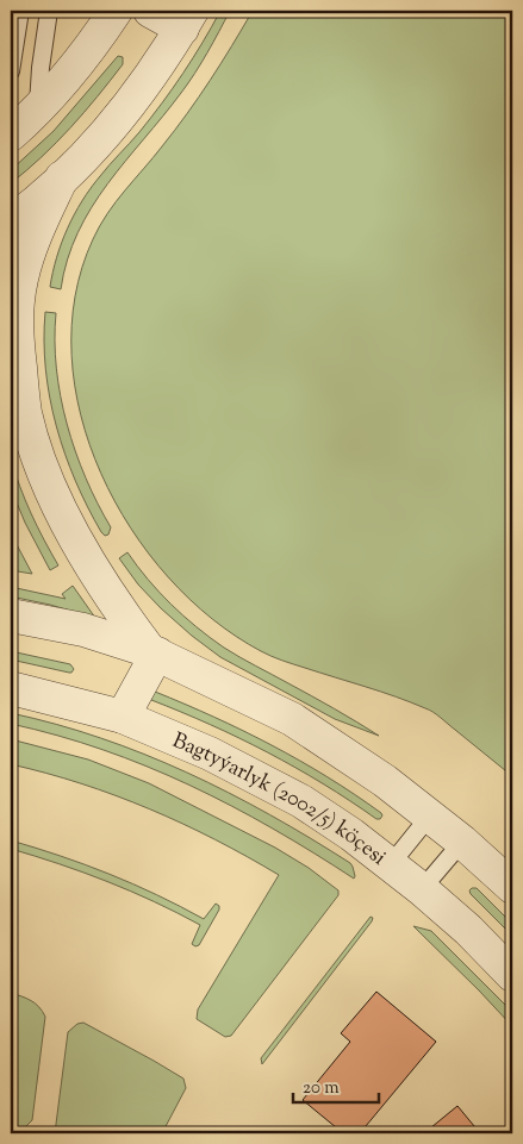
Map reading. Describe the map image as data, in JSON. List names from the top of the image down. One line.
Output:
{"streets":{"street":["Bagtyýarlyk (2002/5) köçesi"]},"scale_bar":"20 m"}
